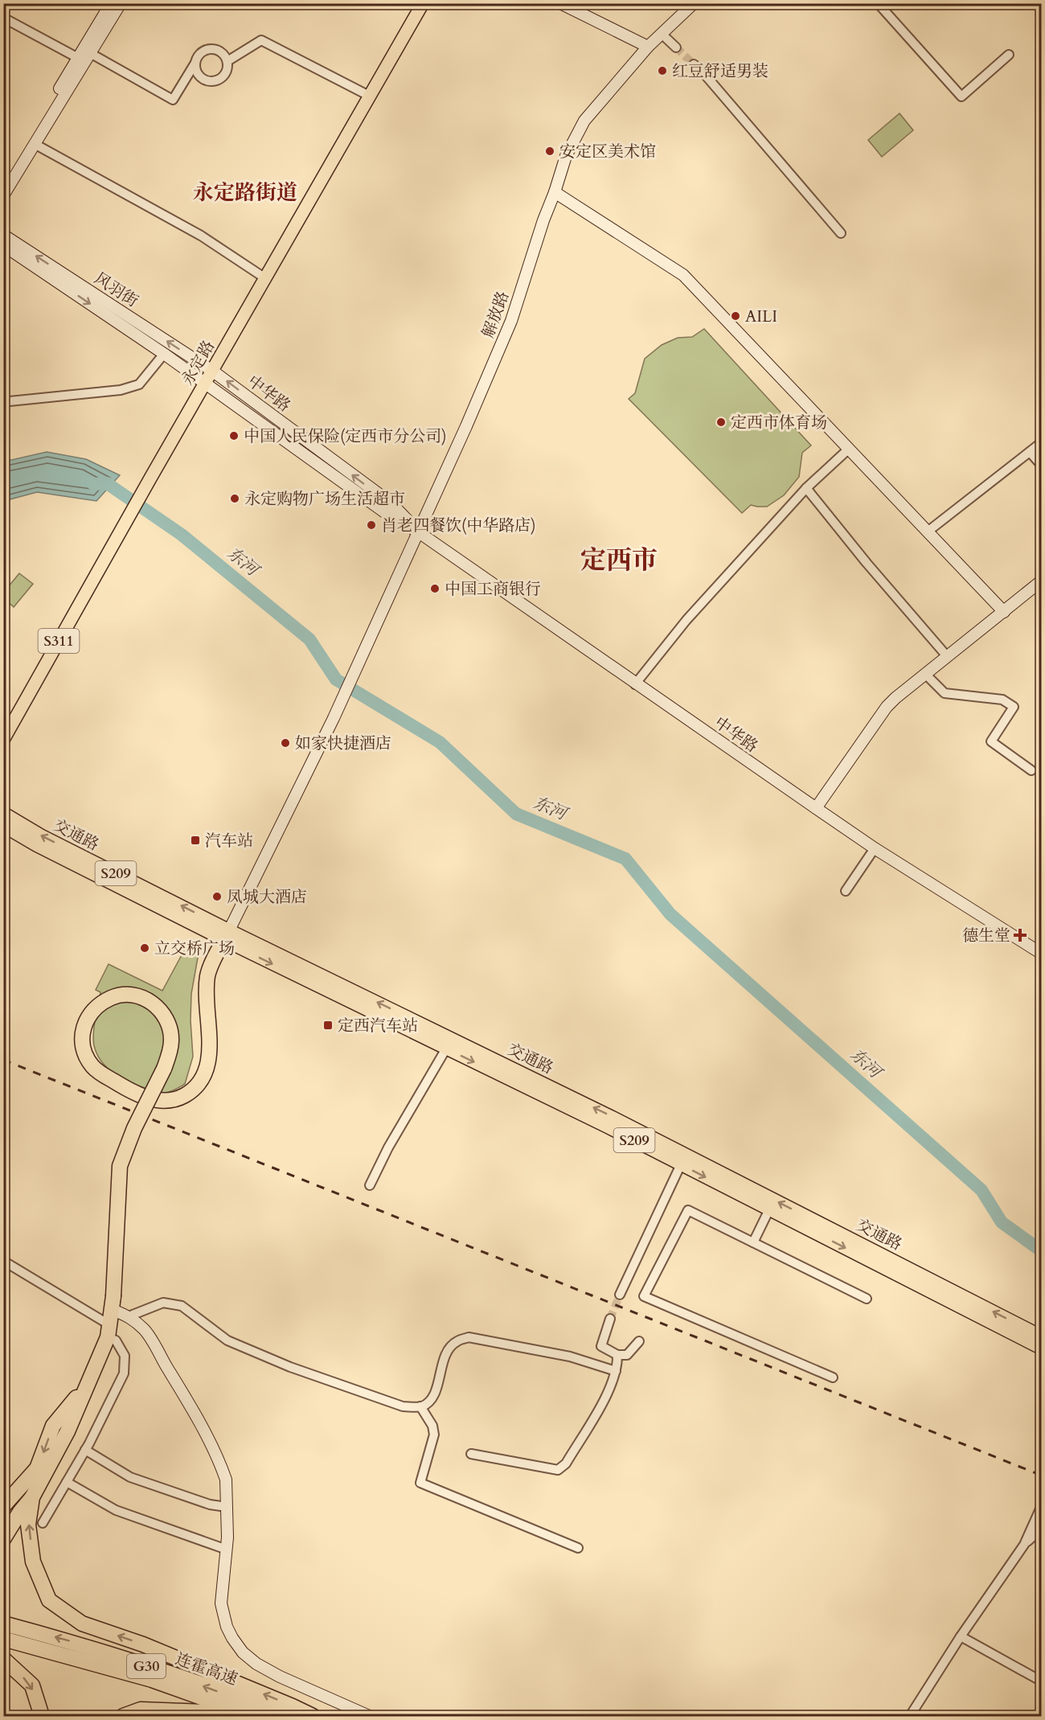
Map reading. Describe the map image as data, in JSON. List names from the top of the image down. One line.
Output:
{"streets":{"highway":["G30","连霍高速"],"main road":["永定路","S311","交通路","S209"],"street":["风羽街","解放路","中华路"]},"crossings":[["风羽街","永定路"],["风羽街","中华路"],["解放路","中华路"],["解放路","交通路"],["永定路","中华路"]],"districts":["永定路街道","定西市"],"water":["东河"],"places":{"other":["红豆舒适男装","安定区美术馆","AILI","定西市体育场","中国人民保险(定西市分公司)","永定购物广场生活超市","肖老四餐饮(中华路店)","中国工商银行","如家快捷酒店","凤城大酒店","立交桥广场"],"transit":["汽车站","定西汽车站"],"health":["德生堂"]}}
